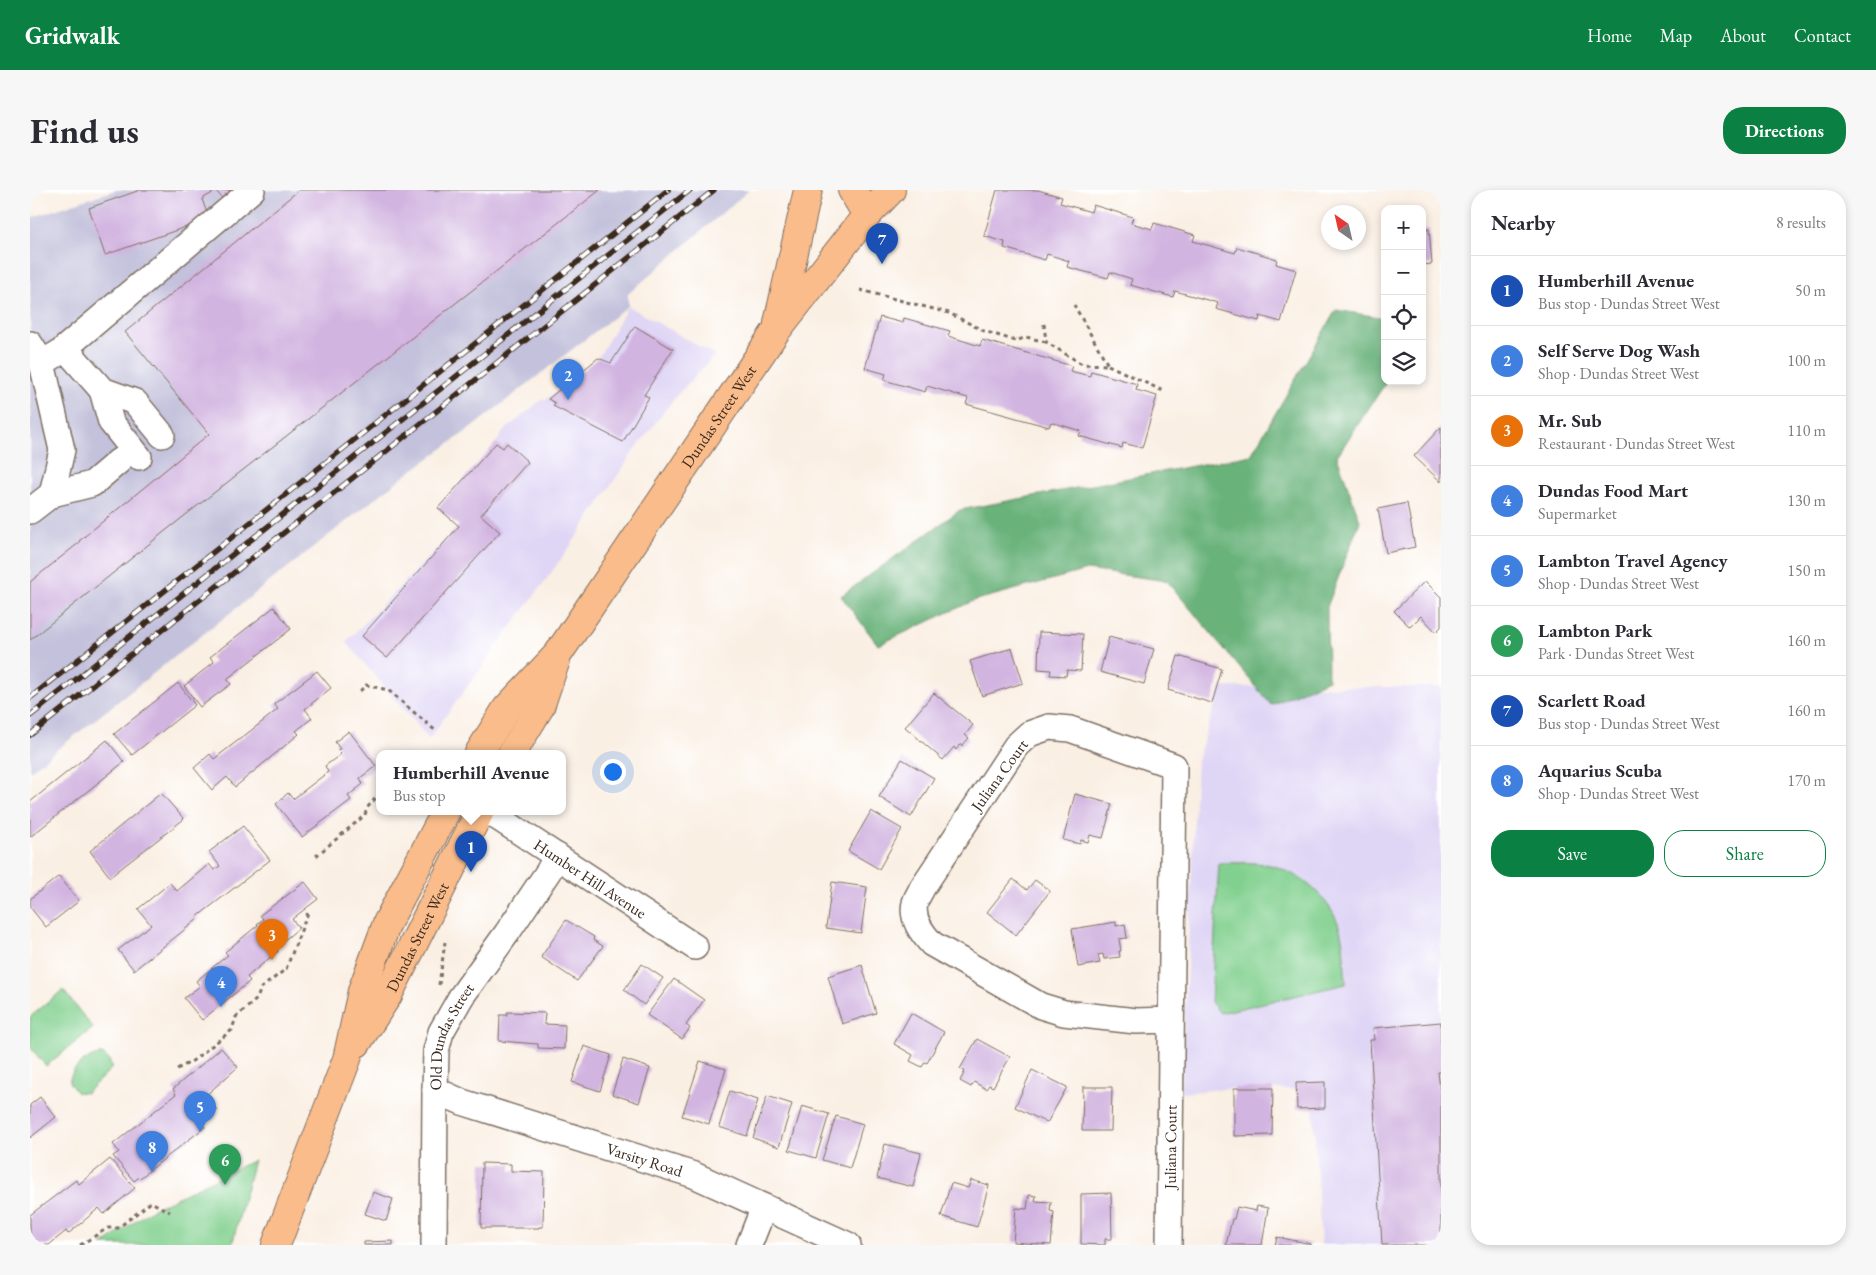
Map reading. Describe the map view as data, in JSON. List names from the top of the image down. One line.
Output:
{"streets":{"main road":["Dundas Street West"],"street":["Juliana Court","Humber Hill Avenue","Old Dundas Street","Varsity Road"]},"crossings":[["Humber Hill Avenue","Old Dundas Street"],["Old Dundas Street","Varsity Road"]],"north":"top left","page":{"header":"Gridwalk","nav":["Home","Map","About","Contact"],"buttons":["Directions",["Save","Share"]],"title":"Find us","heading":["Nearby","8 results"],"map_buttons":["+","−"],"pins":["7","2","1","3","4","5","8","6"],"list":[{"mark":"1","name":"Humberhill Avenue","note":"Bus stop · Dundas Street West","value":"50 m"},{"mark":"2","name":"Self Serve Dog Wash","note":"Shop · Dundas Street West","value":"100 m"},{"mark":"3","name":"Mr. Sub","note":"Restaurant · Dundas Street West","value":"110 m"},{"mark":"4","name":"Dundas Food Mart","note":"Supermarket","value":"130 m"},{"mark":"5","name":"Lambton Travel Agency","note":"Shop · Dundas Street West","value":"150 m"},{"mark":"6","name":"Lambton Park","note":"Park · Dundas Street West","value":"160 m"},{"mark":"7","name":"Scarlett Road","note":"Bus stop · Dundas Street West","value":"160 m"},{"mark":"8","name":"Aquarius Scuba","note":"Shop · Dundas Street West","value":"170 m"}],"popup":["Humberhill Avenue","Bus stop"]}}
